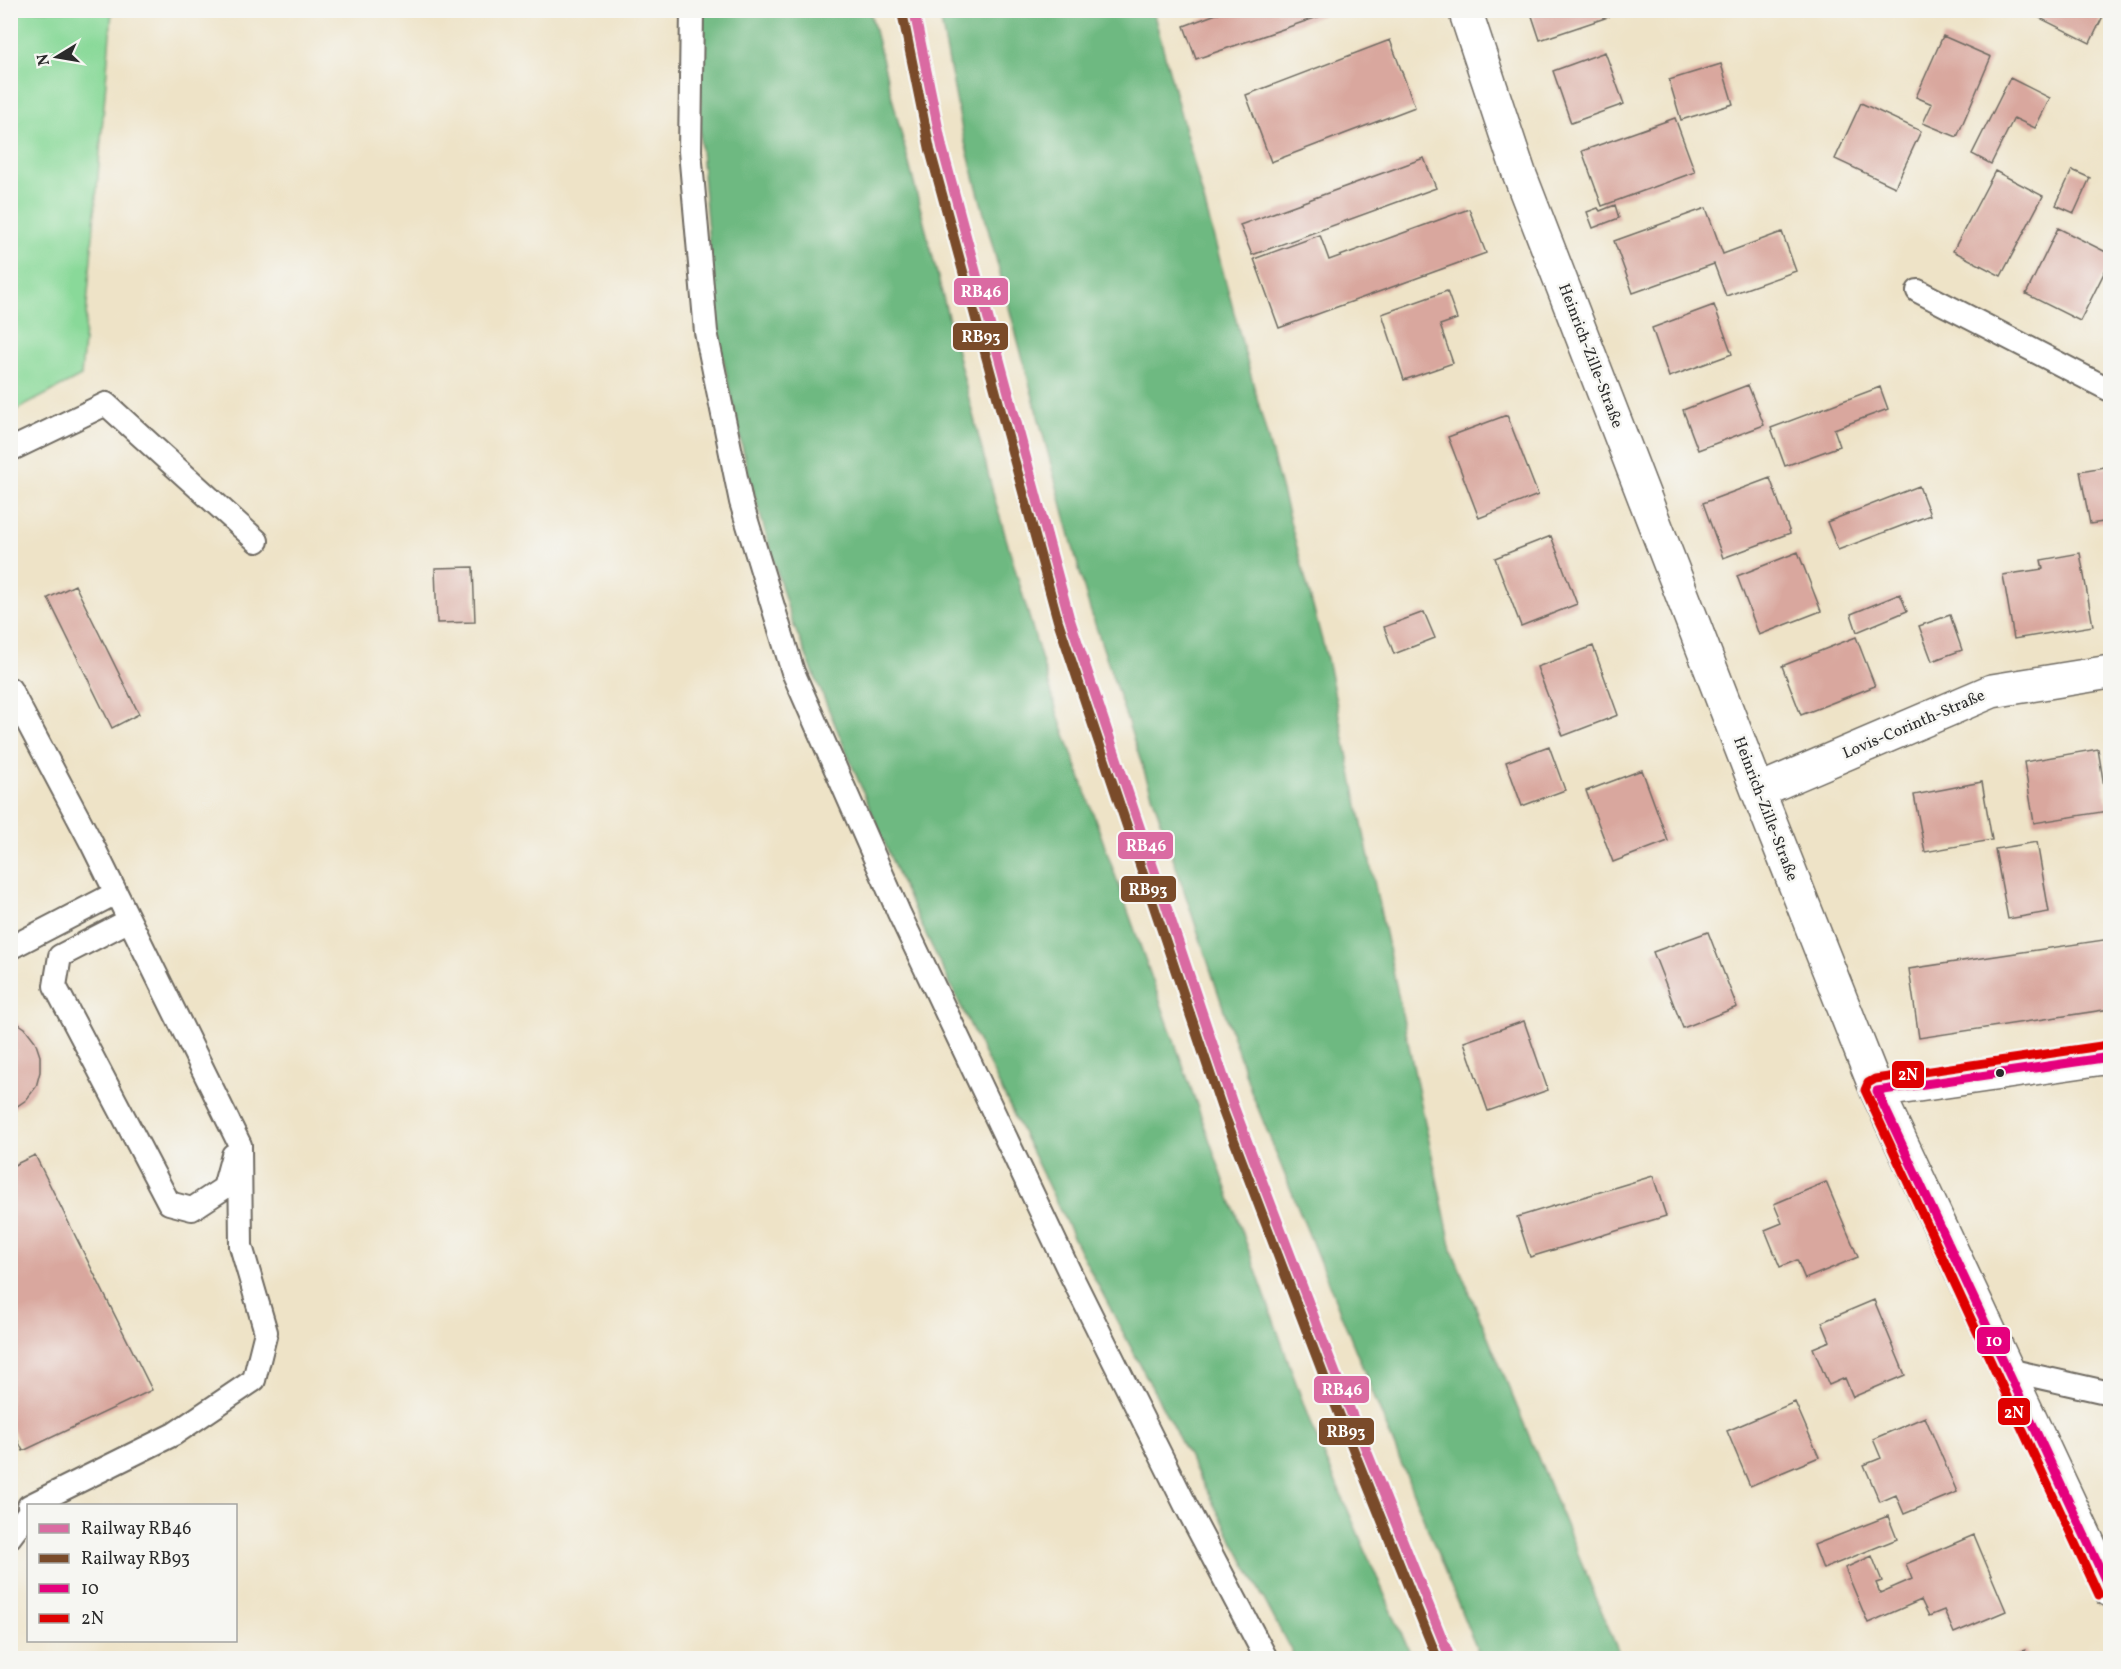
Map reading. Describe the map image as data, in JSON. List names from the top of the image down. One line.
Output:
{"streets":{"street":["Heinrich-Zille-Straße","Lovis-Corinth-Straße"]},"crossings":[["Heinrich-Zille-Straße","Lovis-Corinth-Straße"]],"lines":["rail line RB46","rail line RB93","transit line 2N","transit line 10"],"legend":["Railway RB46","Railway RB93","10","2N"],"north":"left"}
